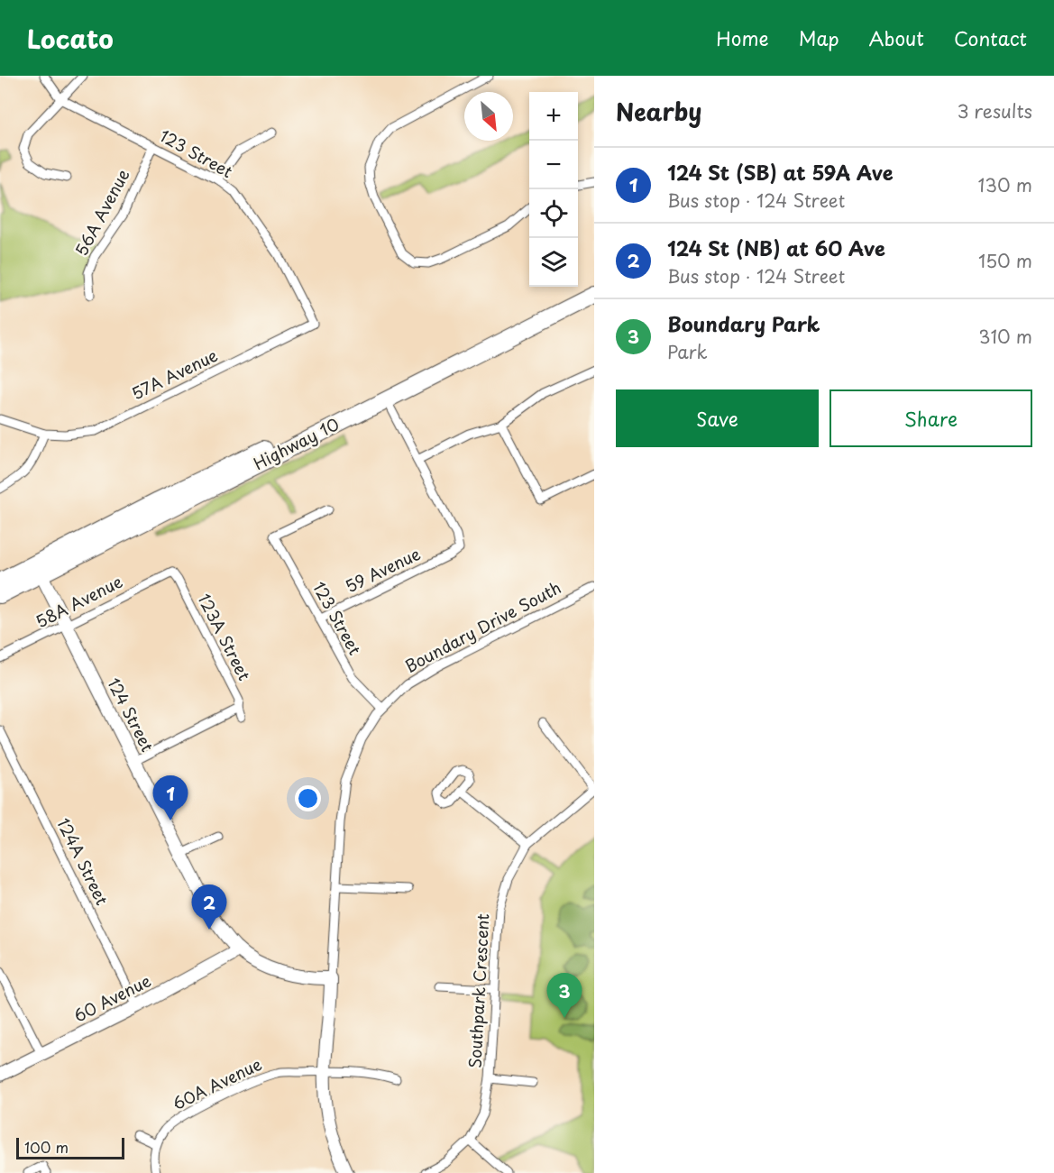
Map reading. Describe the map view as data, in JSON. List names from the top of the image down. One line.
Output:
{"streets":{"highway":["Highway 10"],"street":["123 Street","56A Avenue","57A Avenue","59 Avenue","58A Avenue","Boundary Drive South","123A Street","124 Street","124A Street","Southpark Crescent","60 Avenue","60A Avenue"]},"crossings":[["123 Street","56A Avenue"],["123 Street","57A Avenue"],["123 Street","59 Avenue"],["123 Street","Boundary Drive South"],["Highway 10","124 Street"],["58A Avenue","123A Street"],["58A Avenue","124 Street"],["Boundary Drive South","124 Street"],["123A Street","124 Street"],["124 Street","60 Avenue"],["124A Street","60 Avenue"]],"scale_bar":"100 m","north":"bottom right","page":{"header":"Locato","nav":["Home","Map","About","Contact"],"heading":["Nearby","3 results"],"map_buttons":["+","−"],"list":[{"mark":"1","name":"124 St (SB) at 59A Ave","note":"Bus stop · 124 Street","value":"130 m"},{"mark":"2","name":"124 St (NB) at 60 Ave","note":"Bus stop · 124 Street","value":"150 m"},{"mark":"3","name":"Boundary Park","note":"Park","value":"310 m"}],"buttons":["Save","Share"],"pins":["1","2","3"],"scale":"100 m"}}
